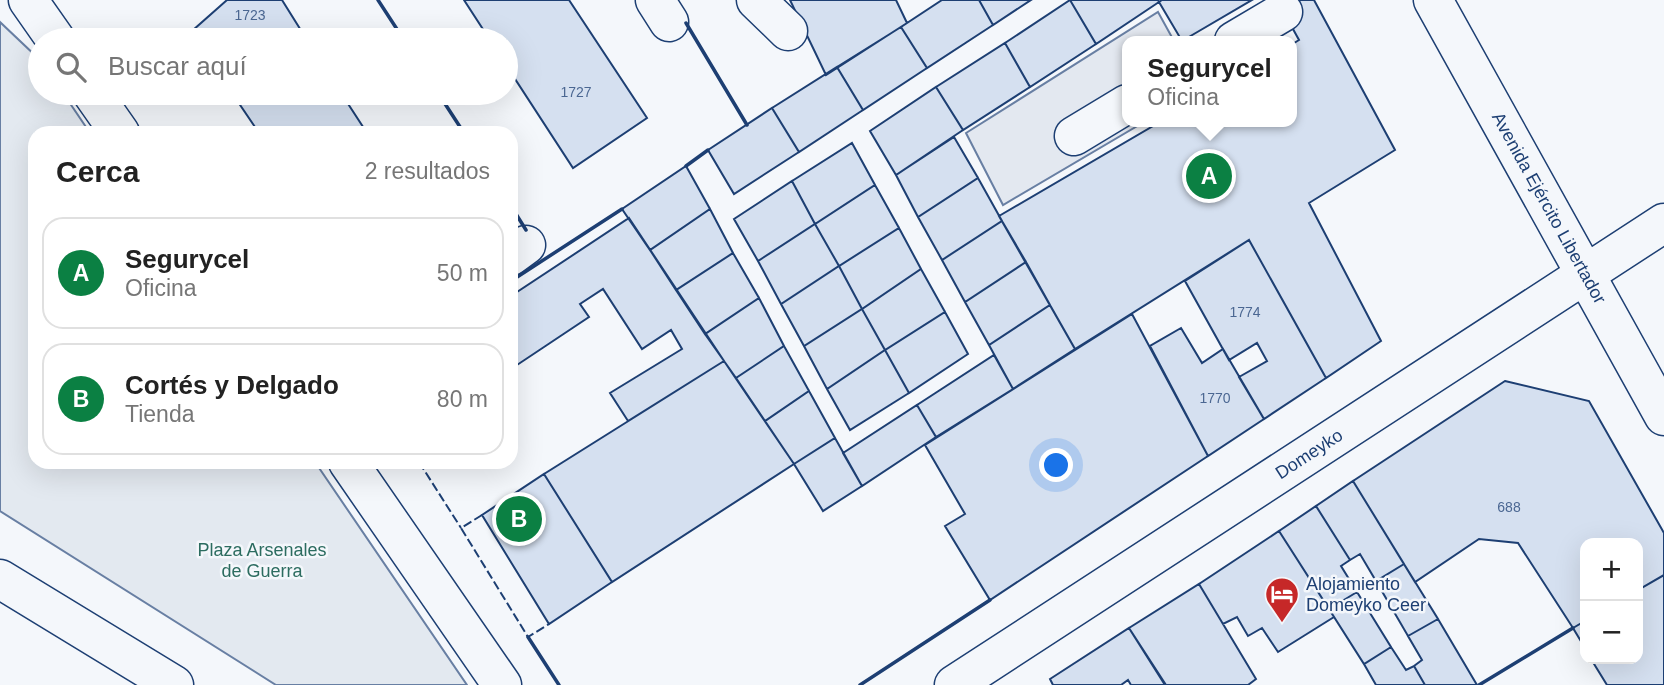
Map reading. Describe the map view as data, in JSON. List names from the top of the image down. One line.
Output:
{"streets":{"street":["Avenida Ejército Libertador","Domeyko"]},"crossings":[["Avenida Ejército Libertador","Domeyko"]],"parks":["Plaza Arsenales de Guerra"],"places":{"hotel":["Alojamiento Domeyko Ceer"]},"house_numbers":["1723","1727","1774","1770","688"],"page":{"search":"Buscar aquí","popup":["Segurycel","Oficina"],"heading":["Cerca","2 resultados"],"pins":["A","B"],"list":[{"mark":"A","name":"Segurycel","note":"Oficina","value":"50 m"},{"mark":"B","name":"Cortés y Delgado","note":"Tienda","value":"80 m"}],"map_buttons":["+","−"]}}
